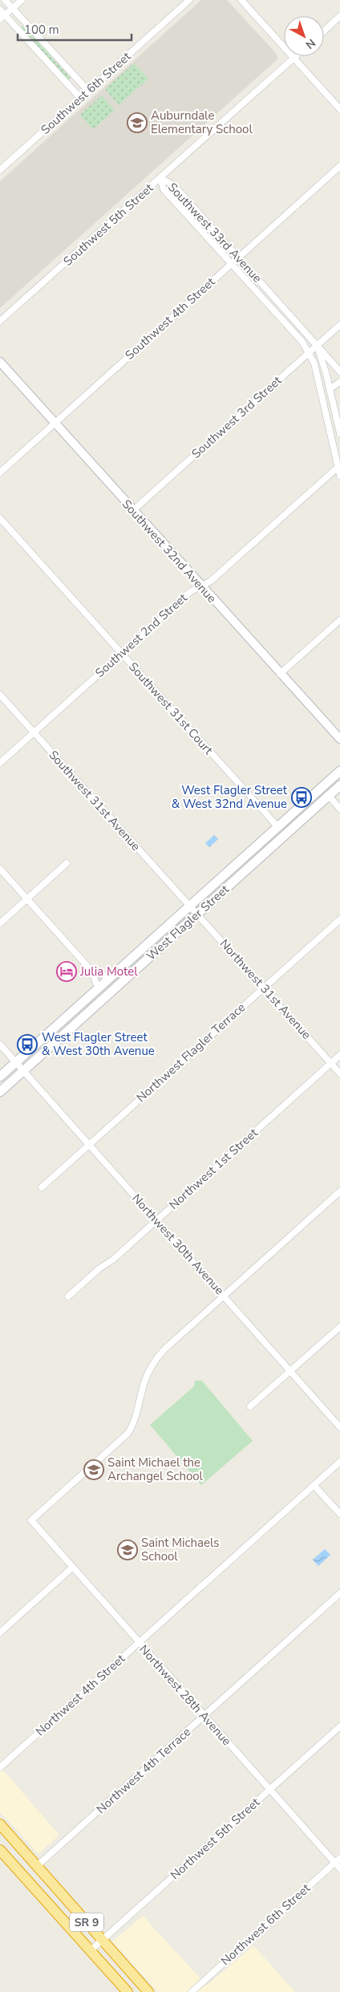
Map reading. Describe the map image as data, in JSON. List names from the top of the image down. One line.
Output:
{"streets":{"highway":["SR 9"],"main road":["West Flagler Street"],"street":["Southwest 6th Street","Southwest 5th Street","Southwest 33rd Avenue","Southwest 4th Street","Southwest 3rd Street","Southwest 32nd Avenue","Southwest 2nd Street","Southwest 31st Court","Southwest 31st Avenue","Northwest 31st Avenue","Northwest Flagler Terrace","Northwest 1st Street","Northwest 30th Avenue","Northwest 4th Street","Northwest 28th Avenue","Northwest 4th Terrace","Northwest 5th Street","Northwest 6th Street"]},"crossings":[["Southwest 5th Street","Southwest 33rd Avenue"],["Southwest 33rd Avenue","Southwest 4th Street"],["Southwest 33rd Avenue","Southwest 3rd Street"],["Southwest 33rd Avenue","Southwest 2nd Street"],["Southwest 4th Street","Southwest 32nd Avenue"],["Southwest 3rd Street","Southwest 32nd Avenue"],["Southwest 32nd Avenue","Southwest 2nd Street"],["Southwest 2nd Street","Southwest 31st Court"],["Southwest 2nd Street","Southwest 31st Avenue"],["Southwest 31st Court","West Flagler Street"],["Southwest 31st Avenue","West Flagler Street"],["Southwest 31st Avenue","Northwest 31st Avenue"],["West Flagler Street","Northwest 31st Avenue"],["West Flagler Street","Northwest 30th Avenue"],["Northwest 31st Avenue","Northwest Flagler Terrace"],["Northwest 31st Avenue","Northwest 1st Street"],["Northwest Flagler Terrace","Northwest 30th Avenue"],["Northwest 1st Street","Northwest 30th Avenue"],["Northwest 30th Avenue","Northwest 28th Avenue"],["Northwest 4th Street","Northwest 28th Avenue"],["Northwest 28th Avenue","Northwest 4th Terrace"],["Northwest 28th Avenue","Northwest 5th Street"],["Northwest 28th Avenue","Northwest 6th Street"],["Northwest 4th Terrace","SR 9"],["Northwest 5th Street","SR 9"]],"places":{"school or university":["Auburndale Elementary School","Saint Michael the Archangel School","Saint Michaels School"],"bus stop":["West Flagler Street & West 32nd Avenue","West Flagler Street & West 30th Avenue"],"hotel":["Julia Motel"]},"scale_bar":"100 m","north":"bottom right"}
